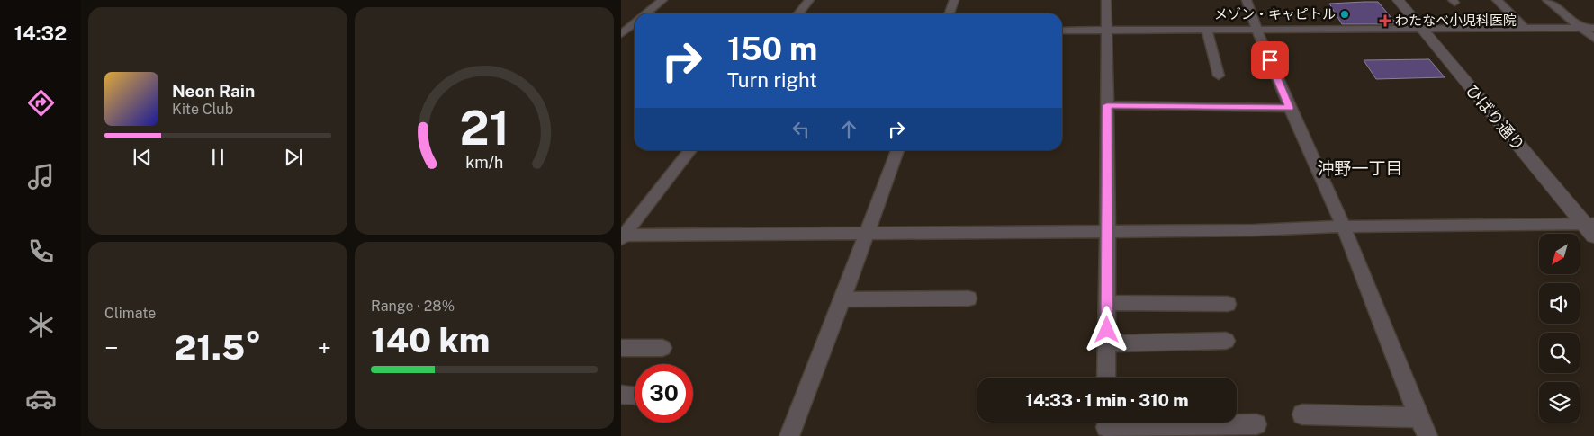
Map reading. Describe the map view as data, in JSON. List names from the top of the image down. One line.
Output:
{"streets":{"street":["ひばり通り"]},"districts":["沖野一丁目"],"places":{"other":["メゾン・キャピトル"],"health":["わたなべ小児科医院"]},"north":"bottom left","page":{"tabs":"14:32","turn":["150 m","Turn right"],"song":["Neon Rain","Kite Club"],"tile":["Climate",["Range · 28%","140 km"]],"heat":["−","21.5°","+"],"limit":"30","trip":"14:33 · 1 min · 310 m","gauge":["21","km/h"]}}
